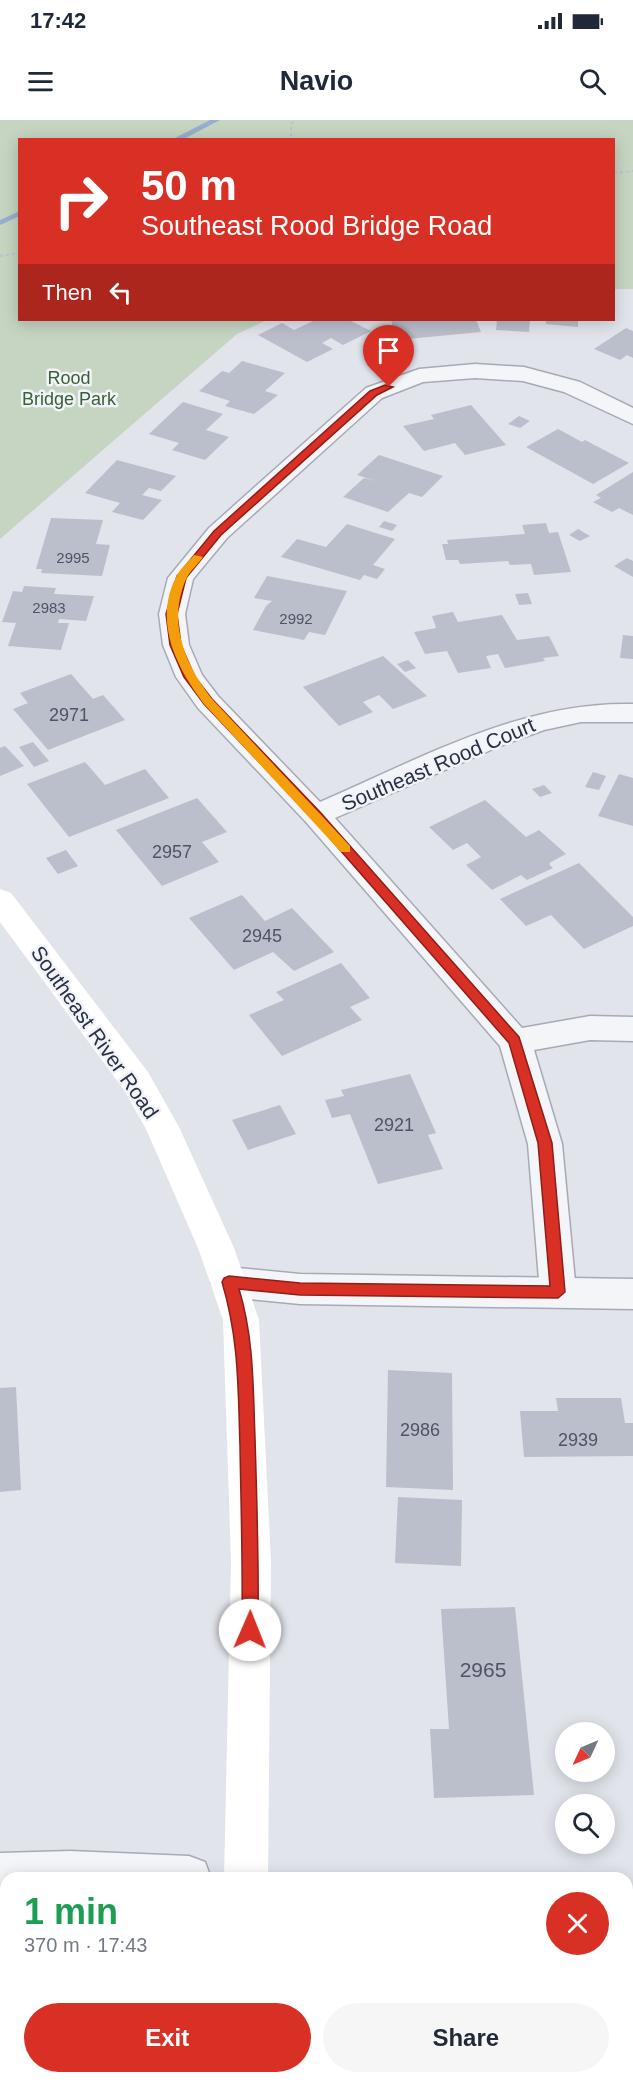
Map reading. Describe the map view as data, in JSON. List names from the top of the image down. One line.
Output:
{"streets":{"main road":["Southeast River Road"],"street":["Southeast Rood Court"]},"parks":["Rood Bridge Park"],"house_numbers":["2995","2983","2992","2971","2957","2945","2921","2986","2939","2965"],"north":"bottom left","page":{"status":"17:42","header":"Navio","turn":["50 m","Southeast Rood Bridge Road"],"then":"Then","heading":["1 min","370 m · 17:43"],"buttons":["Exit","Share"]}}
